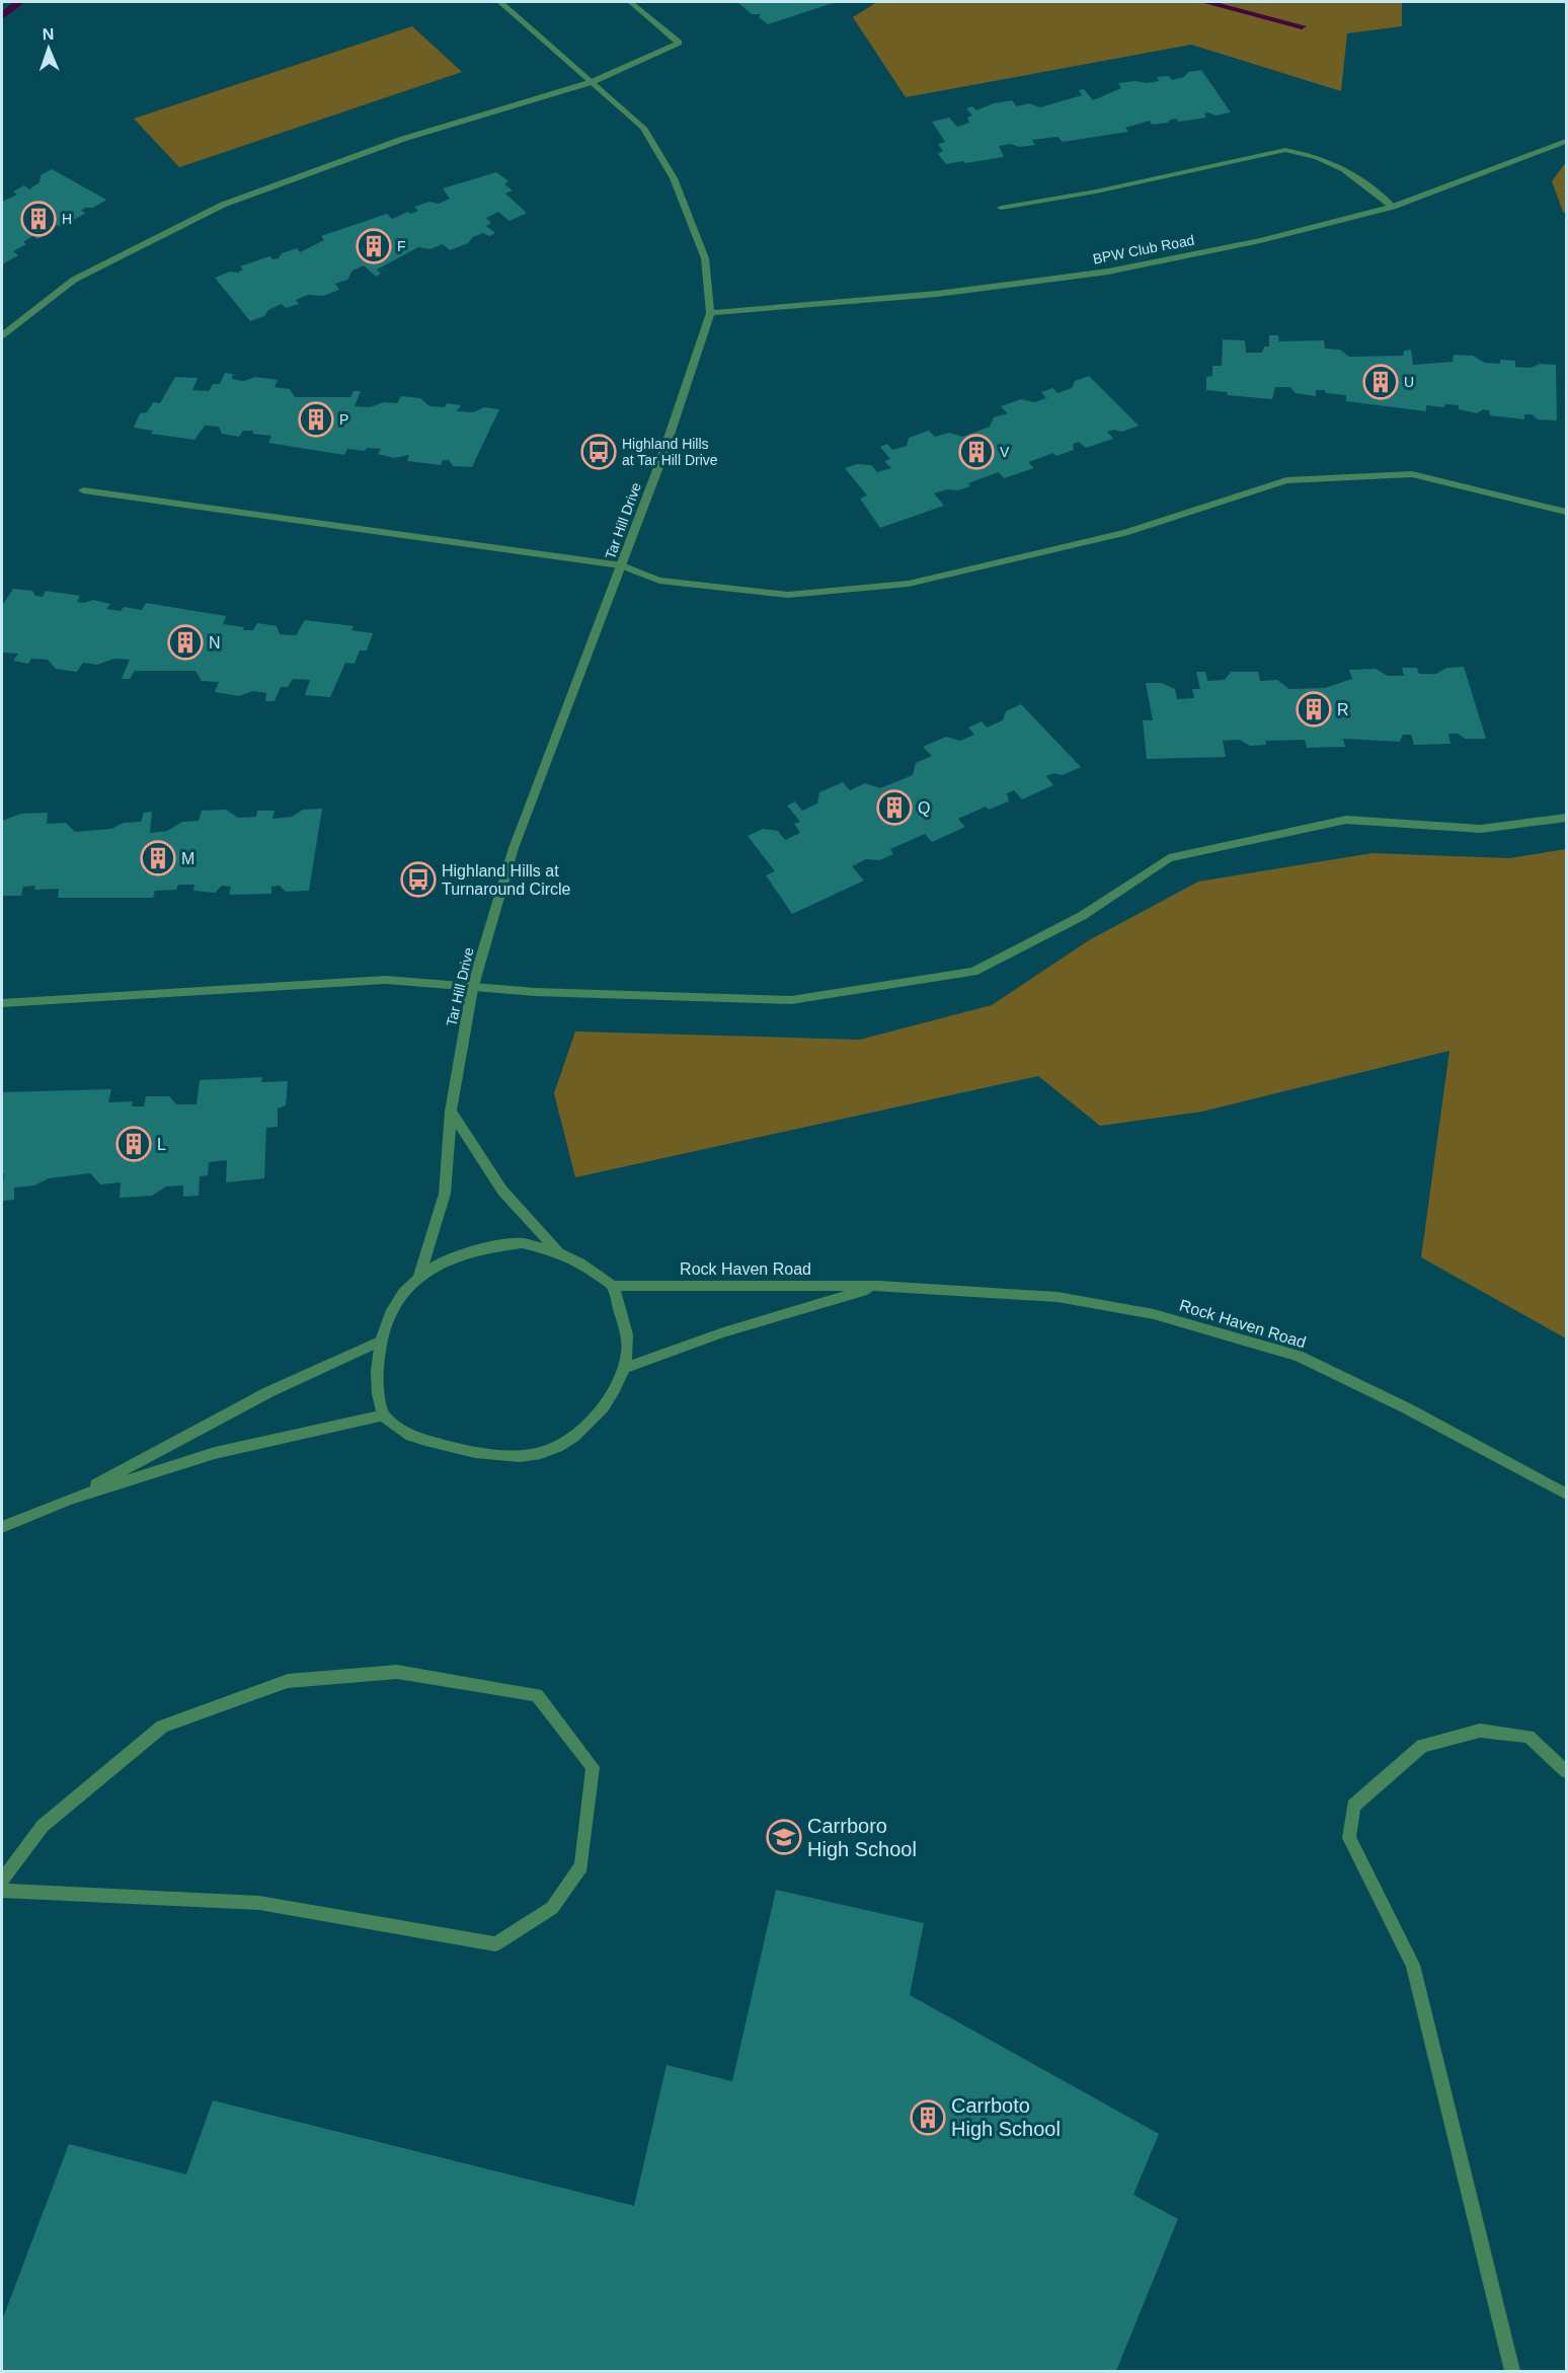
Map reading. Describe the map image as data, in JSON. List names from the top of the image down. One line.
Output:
{"streets":{"street":["BPW Club Road","Tar Hill Drive","Rock Haven Road"]},"crossings":[["BPW Club Road","Tar Hill Drive"]],"places":{"building":["H","F","U","P","V","N","R","Q","M","L","Carrboto High School"],"bus stop":["Highland Hills at Tar Hill Drive","Highland Hills at Turnaround Circle"],"school or university":["Carrboro High School"]},"north":"top"}
